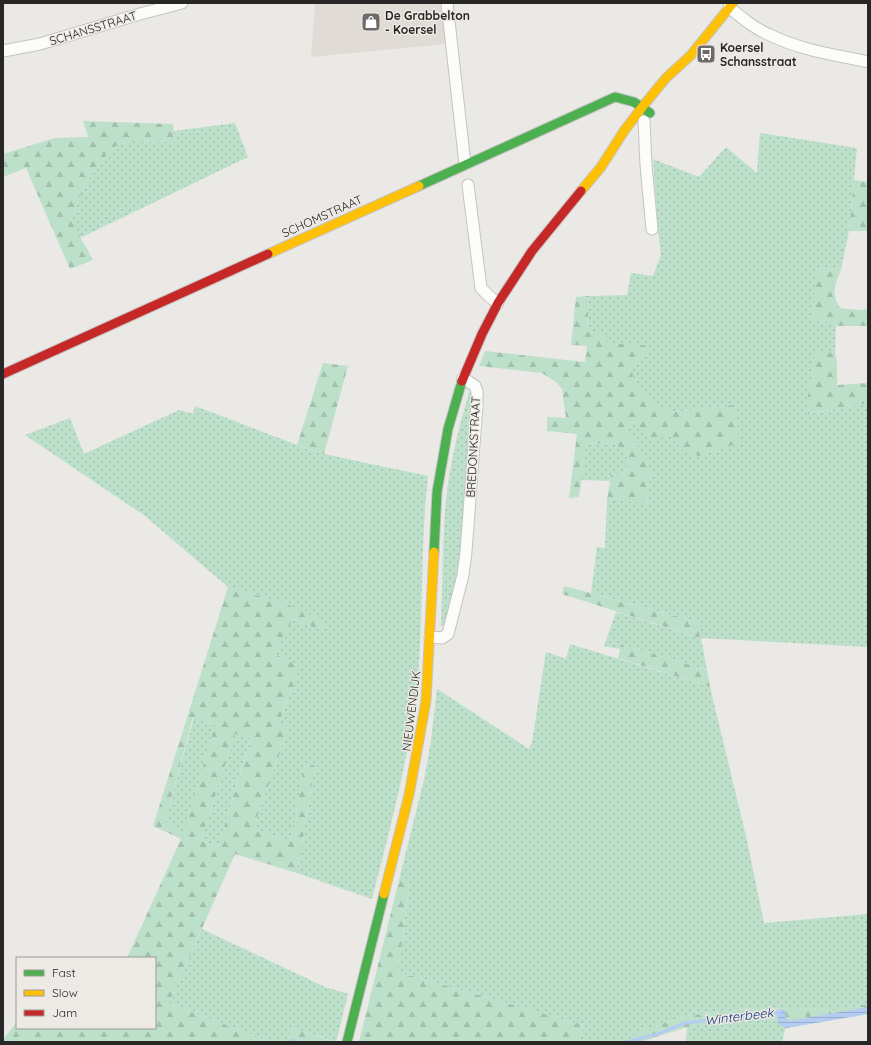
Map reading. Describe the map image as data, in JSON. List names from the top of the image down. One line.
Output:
{"streets":{"street":["SCHANSSTRAAT","SCHOMSTRAAT","BREDONKSTRAAT","NIEUWENDIJK"]},"crossings":[["BREDONKSTRAAT","NIEUWENDIJK"]],"water":["Winterbeek"],"places":{"shop":["De Grabbelton - Koersel"],"bus stop":["Koersel Schansstraat"]},"legend":["Fast","Slow","Jam"]}
